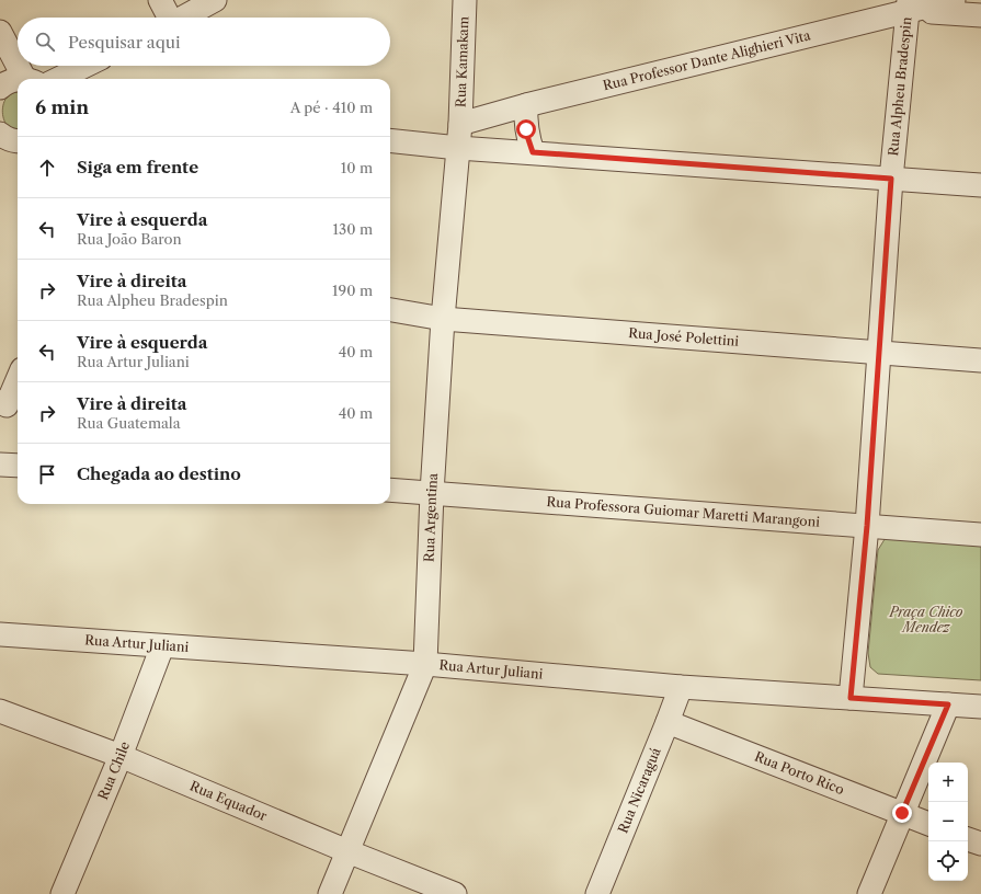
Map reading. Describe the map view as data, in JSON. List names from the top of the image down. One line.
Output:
{"streets":{"street":["Rua Kamakam","Rua Professor Dante Alighieri Vita","Rua Alpheu Bradespin","Rua José Polettini","Rua Professora Guiomar Maretti Marangoni","Rua Argentina","Rua Artur Juliani","Rua Chile","Rua Porto Rico","Rua Nicaraguá","Rua Equador"]},"crossings":[["Rua Kamakam","Rua Professor Dante Alighieri Vita"],["Rua Kamakam","Rua Argentina"],["Rua Professor Dante Alighieri Vita","Rua Alpheu Bradespin"],["Rua Professor Dante Alighieri Vita","Rua Argentina"],["Rua Alpheu Bradespin","Rua José Polettini"],["Rua Alpheu Bradespin","Rua Professora Guiomar Maretti Marangoni"],["Rua Alpheu Bradespin","Rua Artur Juliani"],["Rua José Polettini","Rua Argentina"],["Rua Professora Guiomar Maretti Marangoni","Rua Argentina"],["Rua Argentina","Rua Artur Juliani"],["Rua Argentina","Rua Equador"],["Rua Artur Juliani","Rua Chile"],["Rua Artur Juliani","Rua Nicaraguá"],["Rua Chile","Rua Equador"],["Rua Porto Rico","Rua Nicaraguá"]],"parks":["Praça Chico Mendez"],"page":{"search":"Pesquisar aqui","heading":["6 min","A pé · 410 m"],"list":[["Siga em frente","10 m"],["Vire à esquerda","Rua João Baron","130 m"],["Vire à direita","Rua Alpheu Bradespin","190 m"],["Vire à esquerda","Rua Artur Juliani","40 m"],["Vire à direita","Rua Guatemala","40 m"],"Chegada ao destino"],"map_buttons":["+","−"]}}
